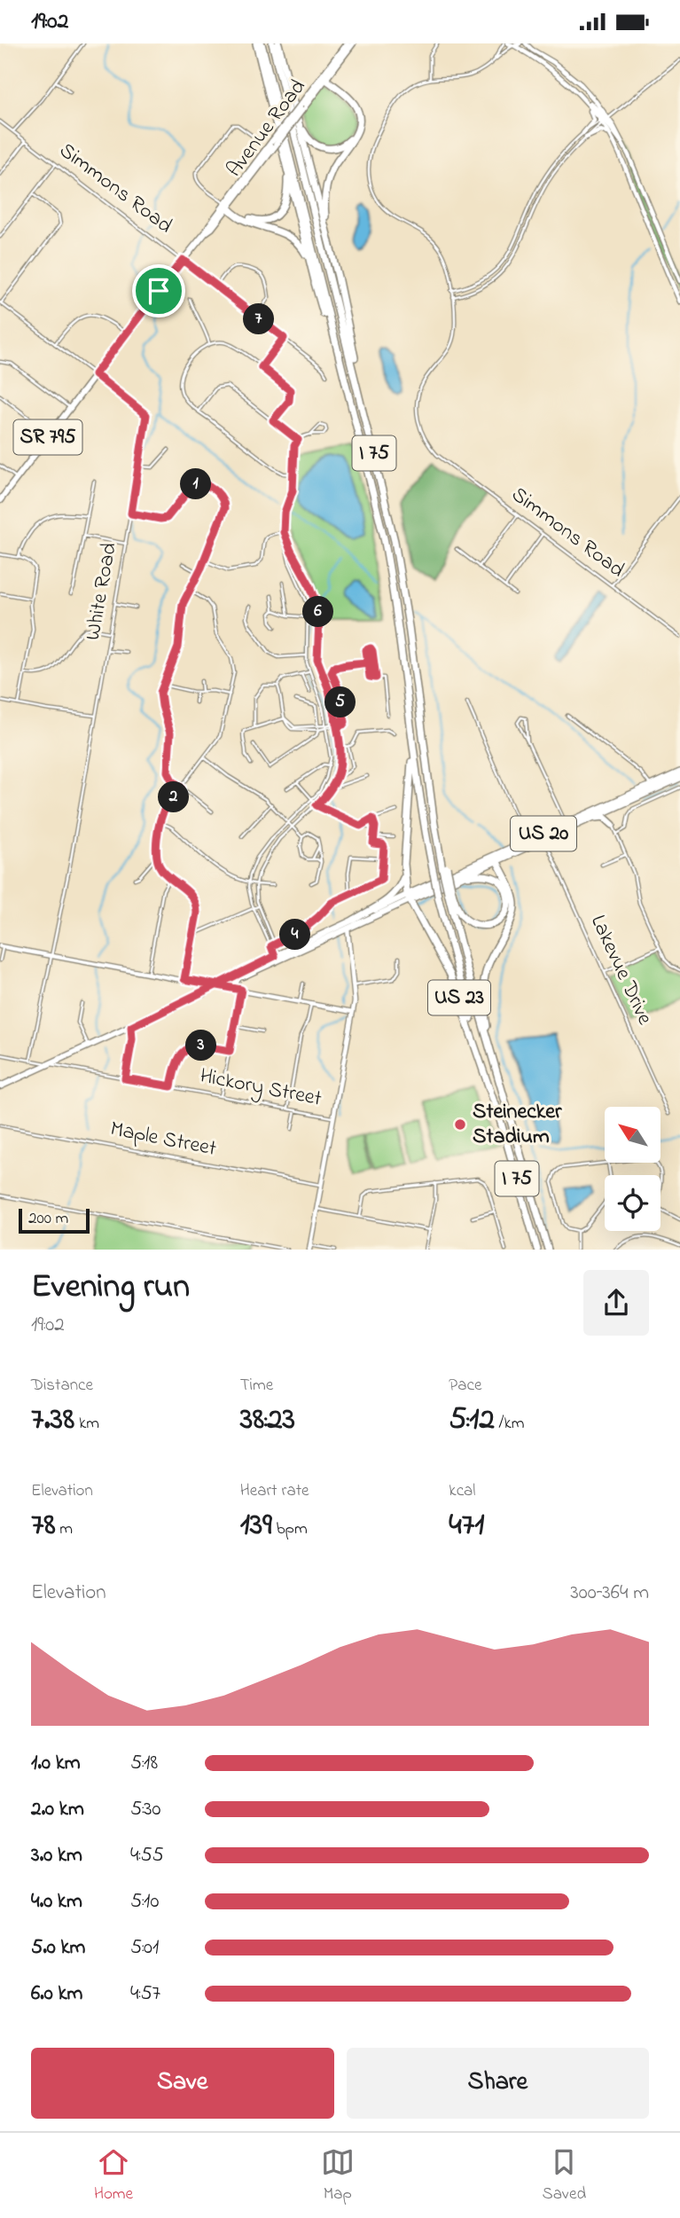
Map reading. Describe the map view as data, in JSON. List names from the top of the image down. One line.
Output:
{"streets":{"highway":["I 75","US 20","US 23"],"main road":["Avenue Road","SR 795"],"street":["Simmons Road","White Road","Lakevue Drive","Hickory Street","Maple Street"]},"crossings":[["Avenue Road","Simmons Road"],["Avenue Road","White Road"],["I 75","US 23"],["White Road","Hickory Street"],["US 20","Lakevue Drive"],["US 20","US 23"],["US 20","Hickory Street"]],"places":["Steinecker Stadium"],"scale_bar":"200 m","north":"top left","page":{"status":"19:02","pins":["7","1","6","5","2","4","3"],"scale":"200 m","heading":["Evening run","19:02"],"stats":[["Distance","7.38 km"],["Time","38:23"],["Pace","5:12 /km"],["Elevation","78 m"],["Heart rate","139 bpm"],["kcal","471"]],"chart":["Elevation","300–364 m"],"list":[{"name":"1.0 km","note":"5:18"},{"name":"2.0 km","note":"5:30"},{"name":"3.0 km","note":"4:55"},{"name":"4.0 km","note":"5:10"},{"name":"5.0 km","note":"5:01"},{"name":"6.0 km","note":"4:57"}],"buttons":["Save","Share"],"tabs":["Home","Map","Saved"]}}
